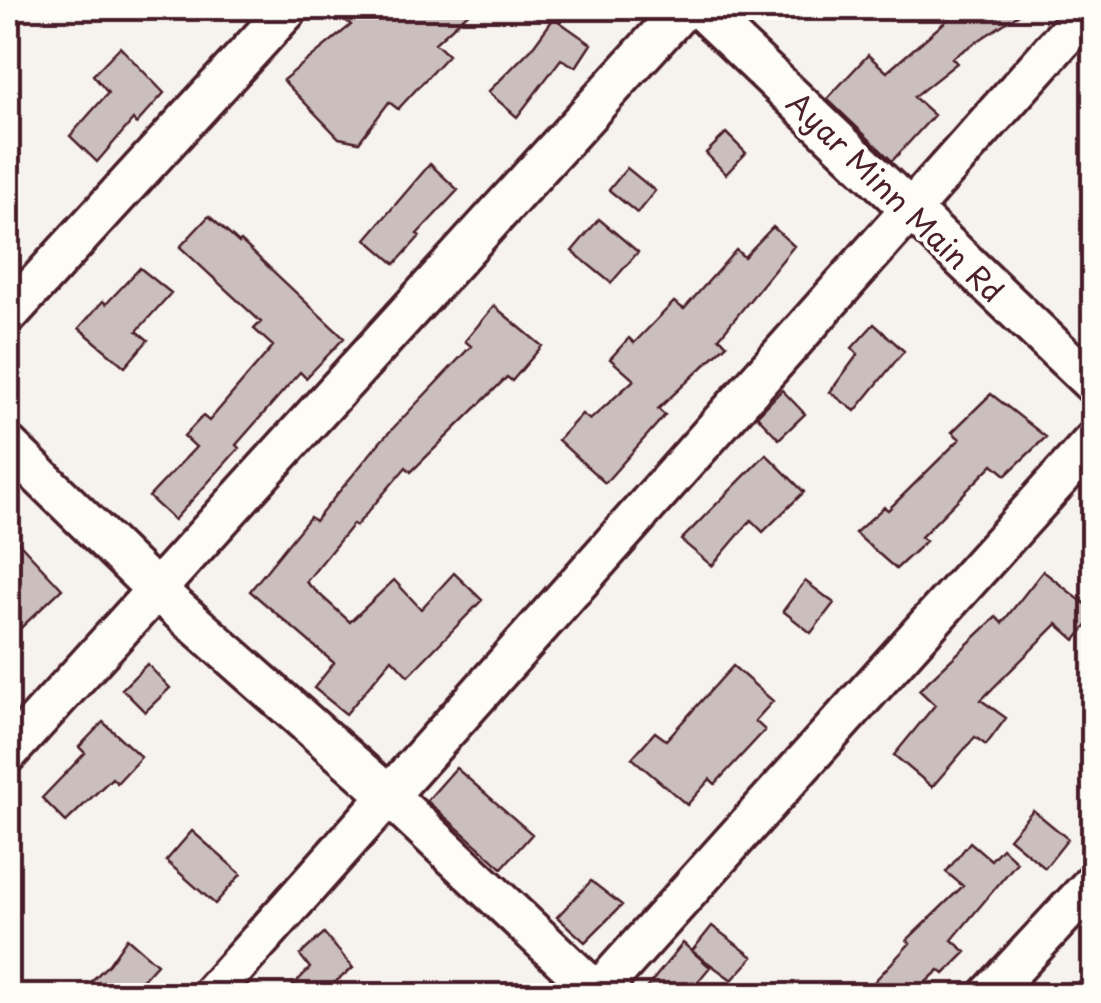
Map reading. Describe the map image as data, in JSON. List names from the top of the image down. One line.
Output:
{"streets":{"street":["Ayar Minn Main Rd"]}}
